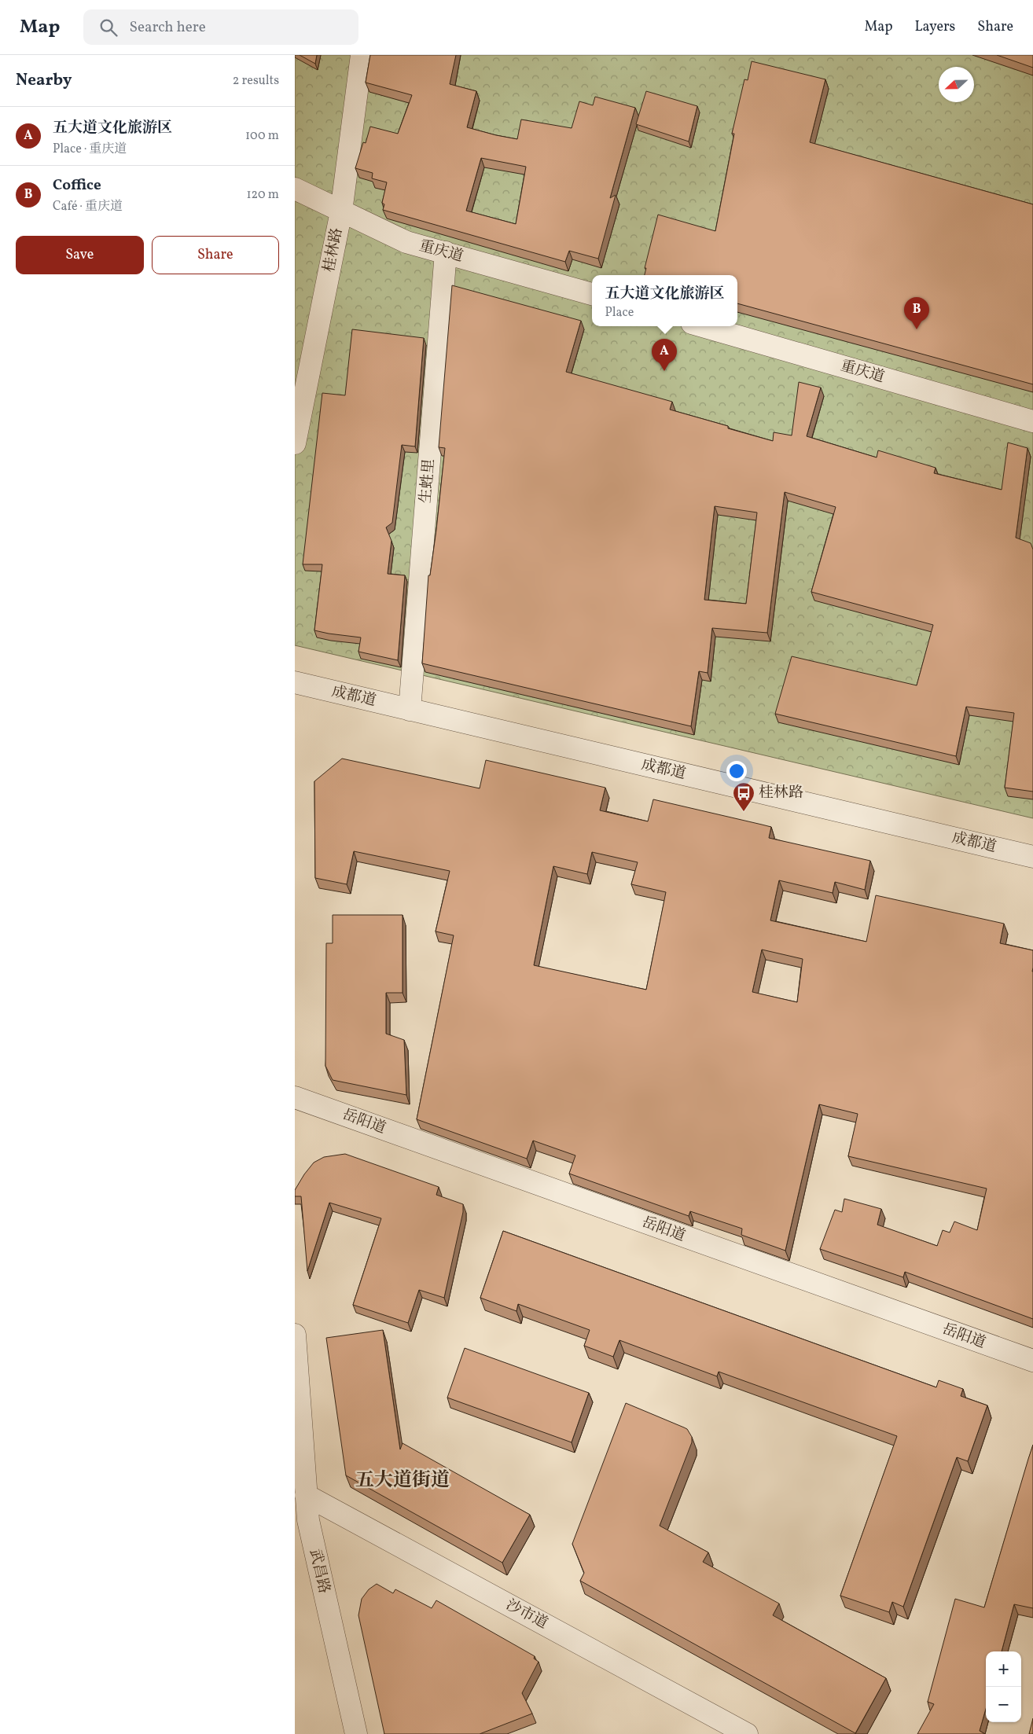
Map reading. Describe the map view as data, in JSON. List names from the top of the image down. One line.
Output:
{"streets":{"street":["桂林路","重庆道","生﨡里","成都道","岳阳道","武昌路","沙市道"]},"crossings":[["桂林路","重庆道"],["重庆道","生﨡里"],["生﨡里","成都道"],["武昌路","沙市道"]],"districts":["五大道街道"],"places":{"bus stop":["桂林路"]},"north":"left","page":{"header":"Map","search":"Search here","nav":["Map","Layers","Share"],"heading":["Nearby","2 results"],"list":[{"mark":"A","name":"五大道文化旅游区","note":"Place · 重庆道","value":"100 m"},{"mark":"B","name":"Coffice","note":"Café · 重庆道","value":"120 m"}],"buttons":["Save","Share"],"popup":["五大道文化旅游区","Place"],"pins":["B","A"],"map_buttons":["+","−"]}}
